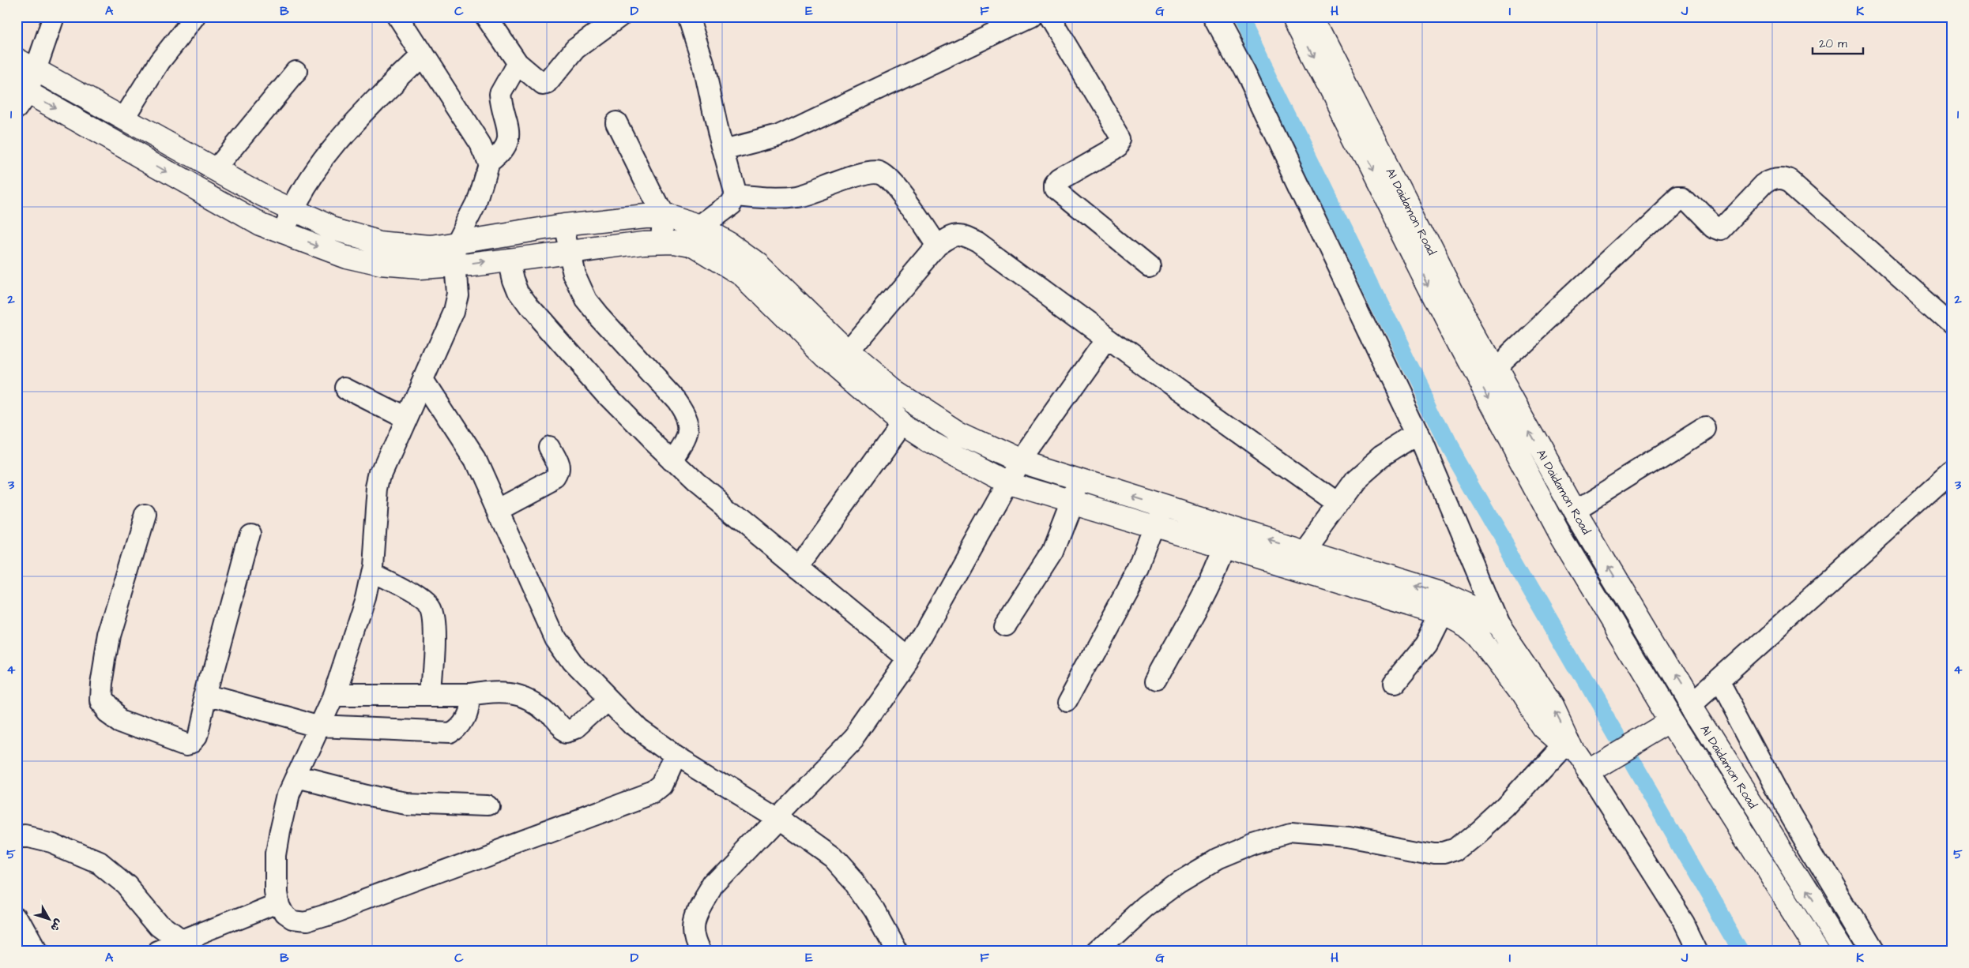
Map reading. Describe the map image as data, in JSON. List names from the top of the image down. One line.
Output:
{"streets":{"street":["Al Daidamon Road"]},"scale_bar":"20 m","north":"bottom right","grid":{"columns":["A","B","C","D","E","F","G","H","I","J","K"],"rows":["1","2","3","4","5"]}}
